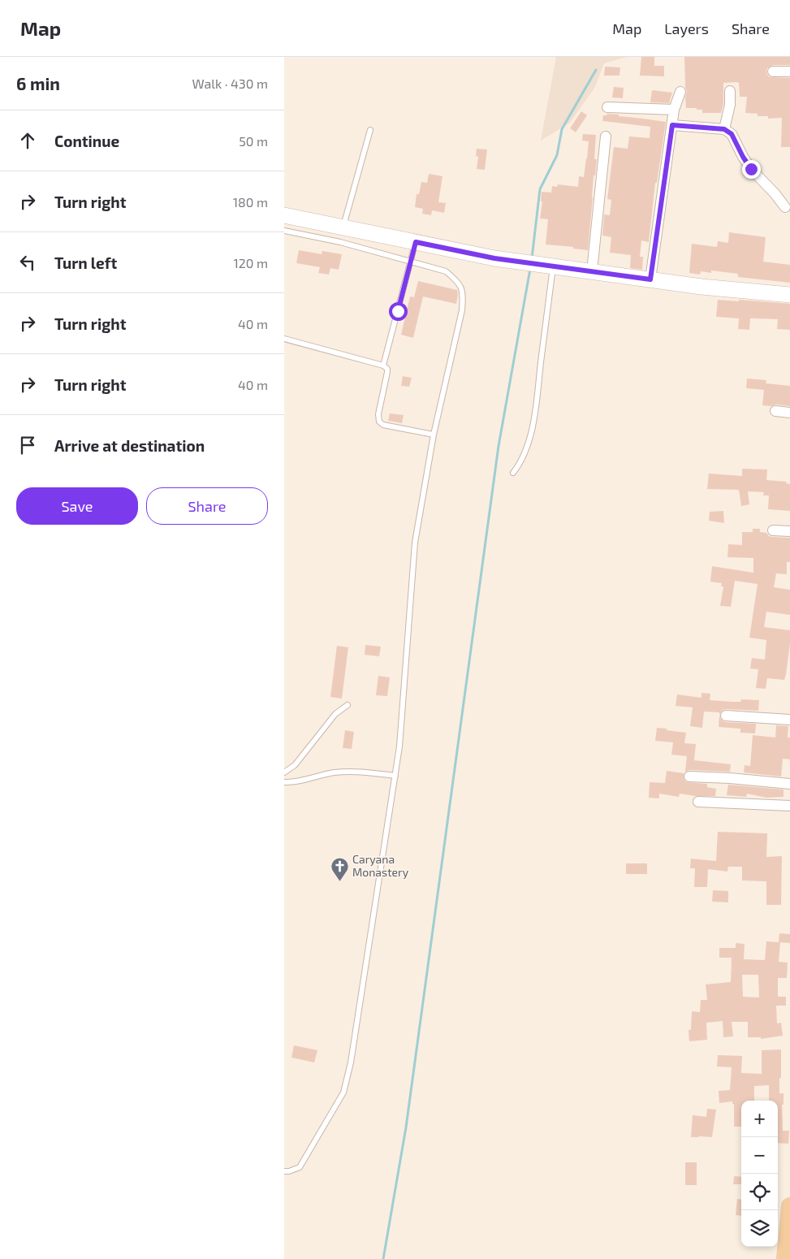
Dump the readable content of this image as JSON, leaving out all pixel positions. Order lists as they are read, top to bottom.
{
  "places": {
    "church": ["Caryana Monastery"]
  },
  "page": {
    "header": "Map",
    "nav": ["Map", "Layers", "Share"],
    "heading": ["6 min", "Walk · 430 m"],
    "list": [
      ["Continue", "50 m"],
      ["Turn right", "180 m"],
      ["Turn left", "120 m"],
      ["Turn right", "40 m"],
      ["Turn right", "40 m"],
      "Arrive at destination"
    ],
    "buttons": ["Save", "Share"],
    "map_buttons": ["+", "−"]
  }
}
